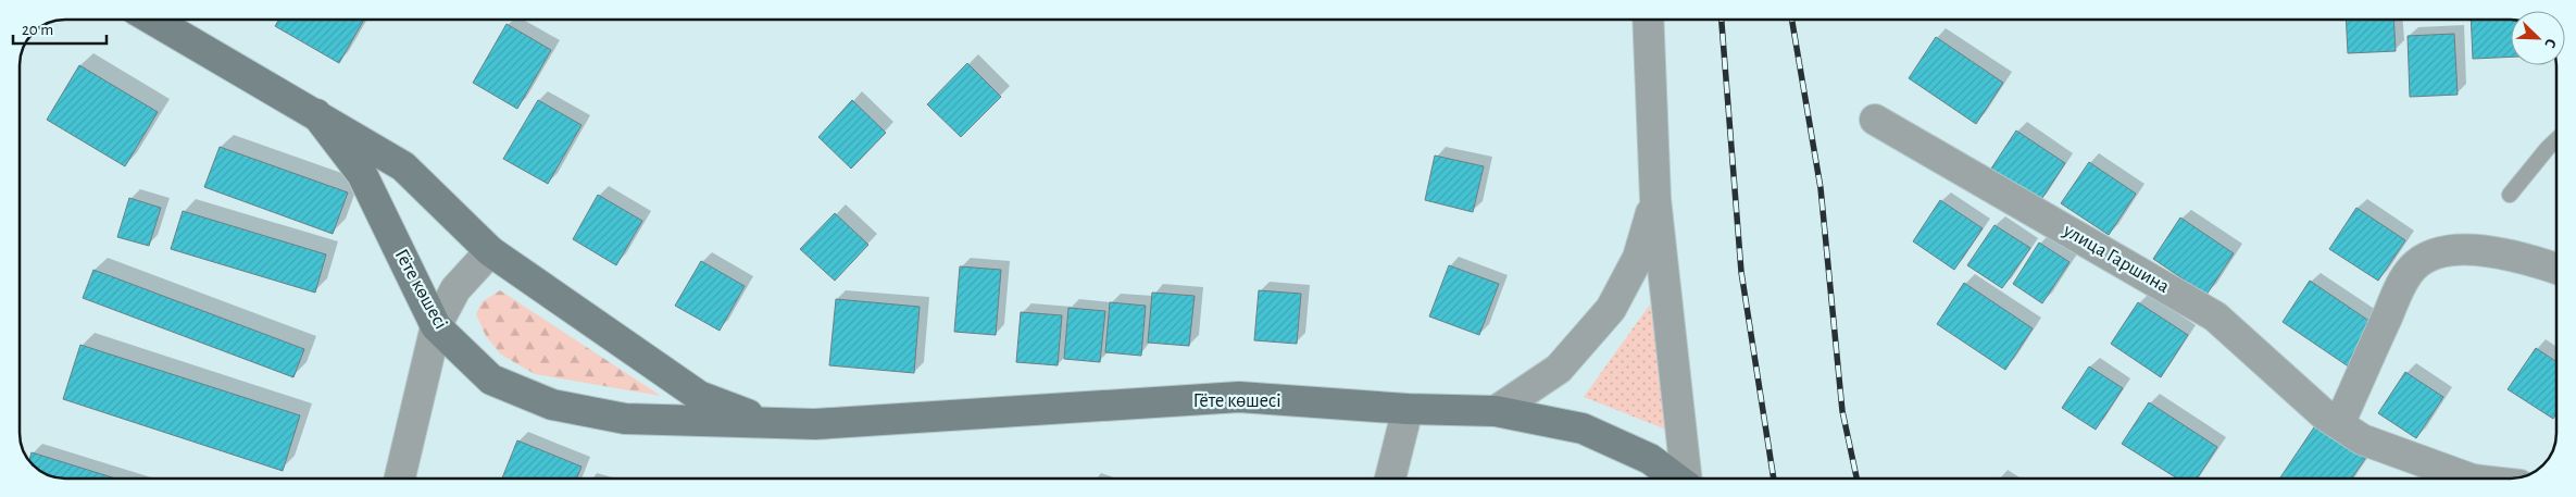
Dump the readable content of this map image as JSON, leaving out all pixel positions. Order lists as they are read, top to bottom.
{
  "streets": {
    "main road": ["Гёте көшесі"],
    "street": ["улица Гаршина"]
  },
  "scale_bar": "20 m",
  "north": "bottom right"
}
